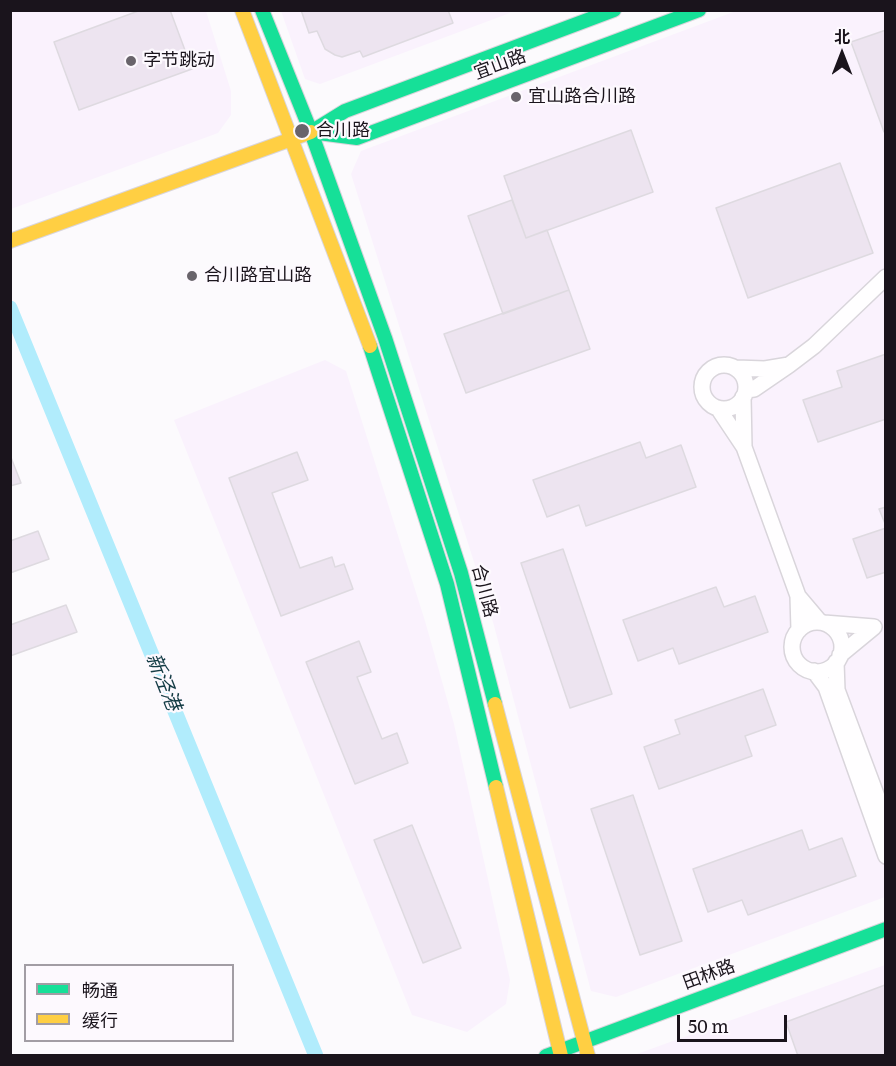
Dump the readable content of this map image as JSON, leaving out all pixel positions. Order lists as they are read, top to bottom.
{
  "streets": {
    "main road": ["宜山路", "合川路", "田林路"]
  },
  "crossings": [
    ["宜山路", "合川路"],
    ["合川路", "田林路"]
  ],
  "water": ["新泾港"],
  "places": [
    "字节跳动",
    "宜山路合川路",
    "合川路",
    "合川路宜山路"
  ],
  "legend": ["畅通", "缓行"],
  "scale_bar": "50 m",
  "north": "top"
}
